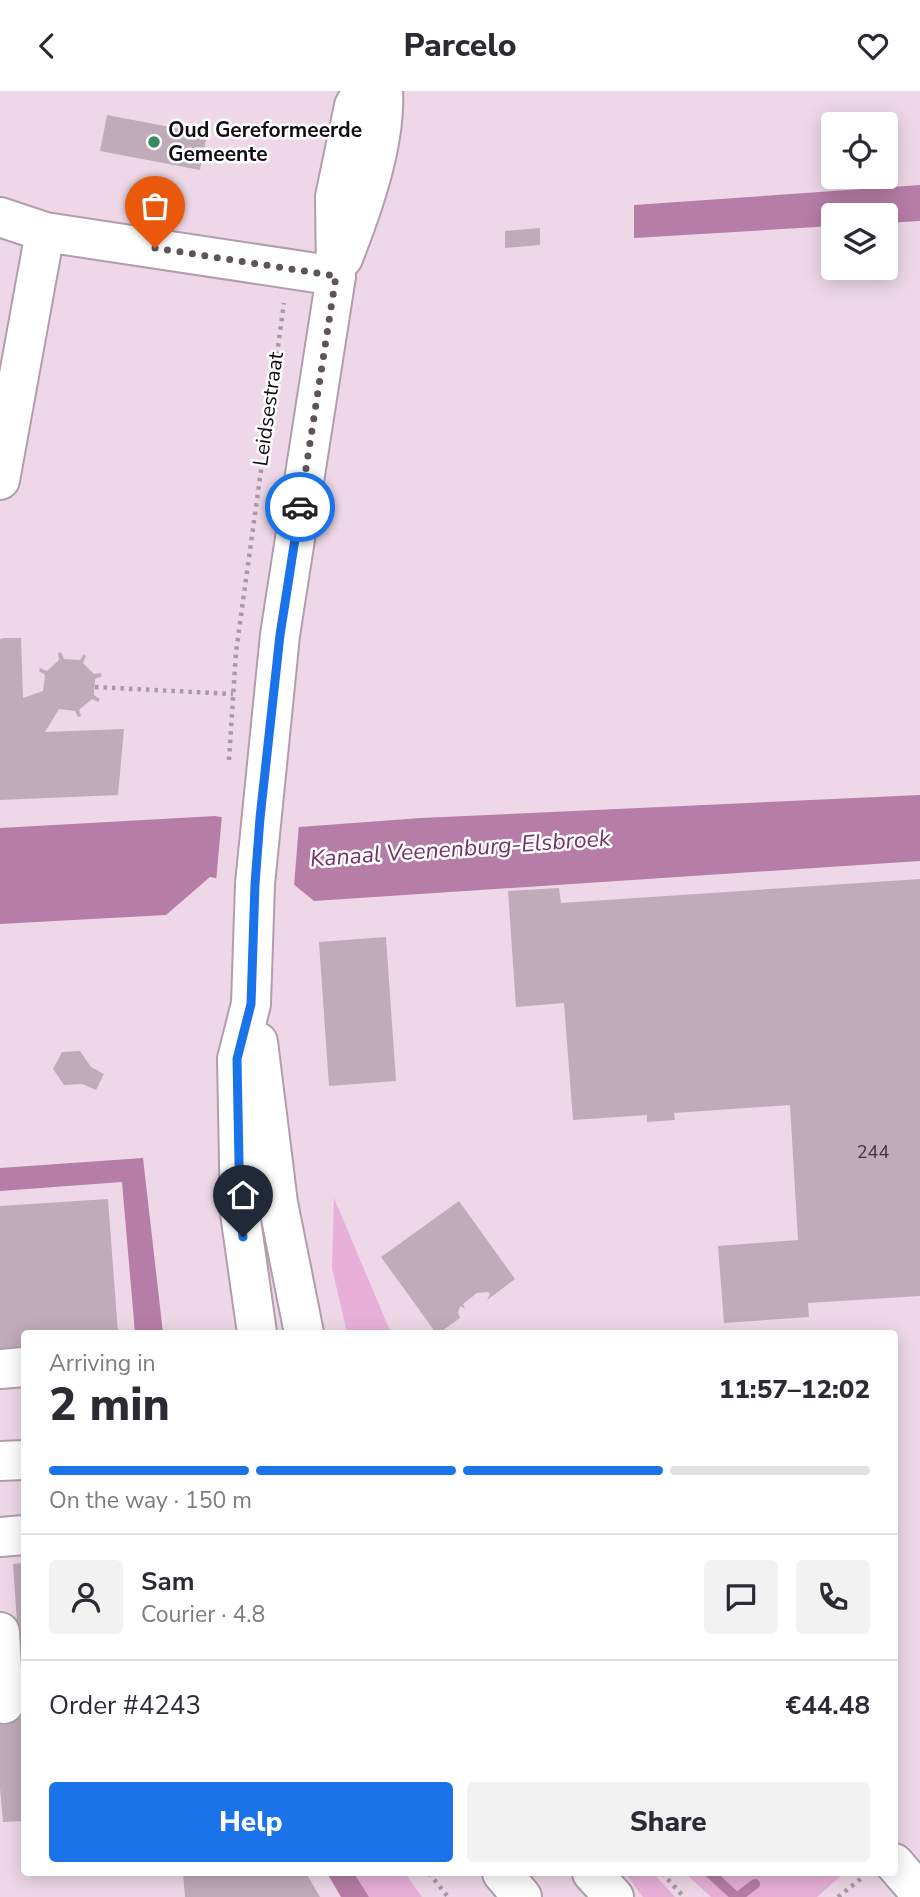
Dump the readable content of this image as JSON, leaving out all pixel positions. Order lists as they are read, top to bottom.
{
  "streets": {
    "path": ["Leidsestraat"]
  },
  "water": ["Kanaal Veenenburg-Elsbroek"],
  "places": ["Oud Gereformeerde Gemeente"],
  "house_numbers": ["244"],
  "page": {
    "header": "Parcelo",
    "heading": ["2 min", "Arriving in", "11:57–12:02"],
    "panel": [
      "Sam",
      "Courier · 4.8",
      "Order #4243",
      "€44.48"
    ],
    "bar": "On the way · 150 m",
    "buttons": ["Help", "Share"]
  }
}
